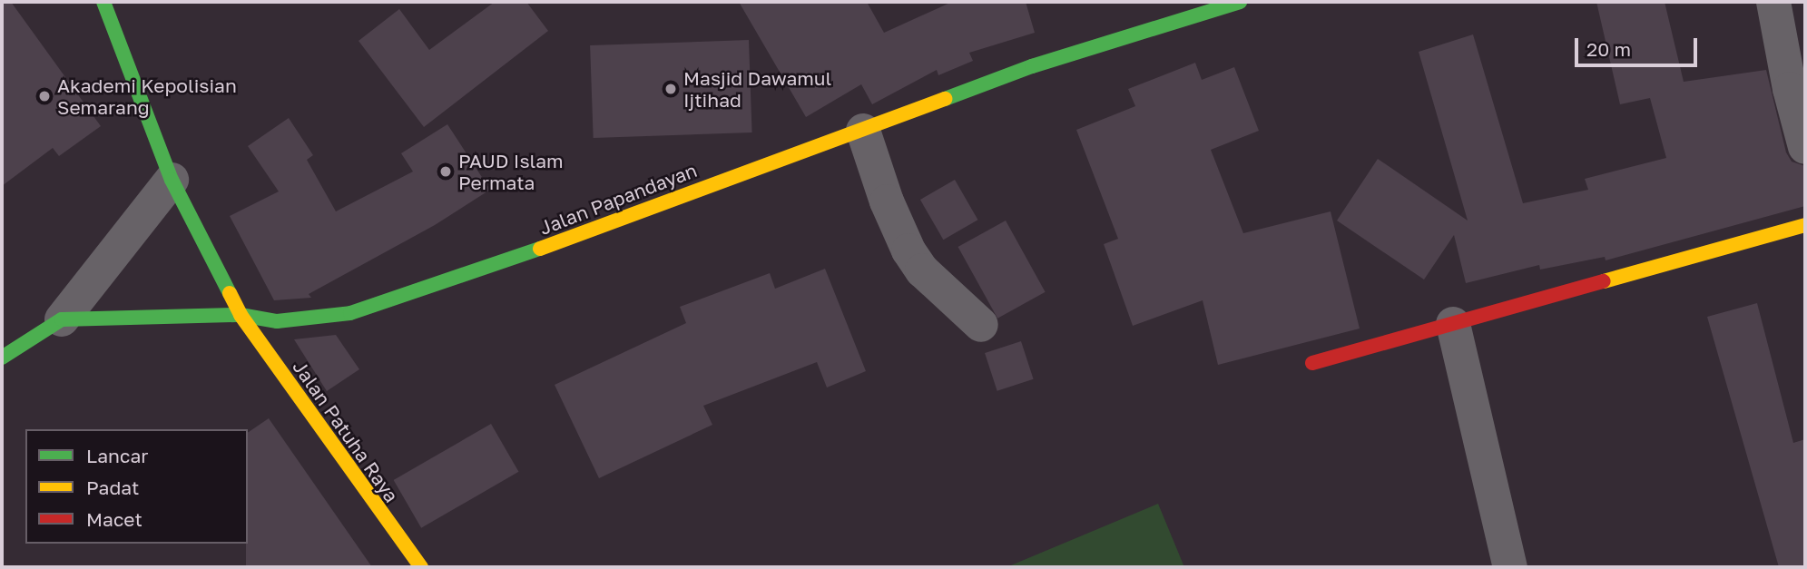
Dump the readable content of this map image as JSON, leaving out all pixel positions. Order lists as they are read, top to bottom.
{
  "streets": {
    "main road": ["Jalan Papandayan", "Jalan Patuha Raya"]
  },
  "crossings": [
    ["Jalan Papandayan", "Jalan Patuha Raya"]
  ],
  "places": ["Masjid Dawamul Ijtihad", "Akademi Kepolisian Semarang", "PAUD Islam Permata"],
  "legend": ["Lancar", "Padat", "Macet"],
  "scale_bar": "20 m"
}
